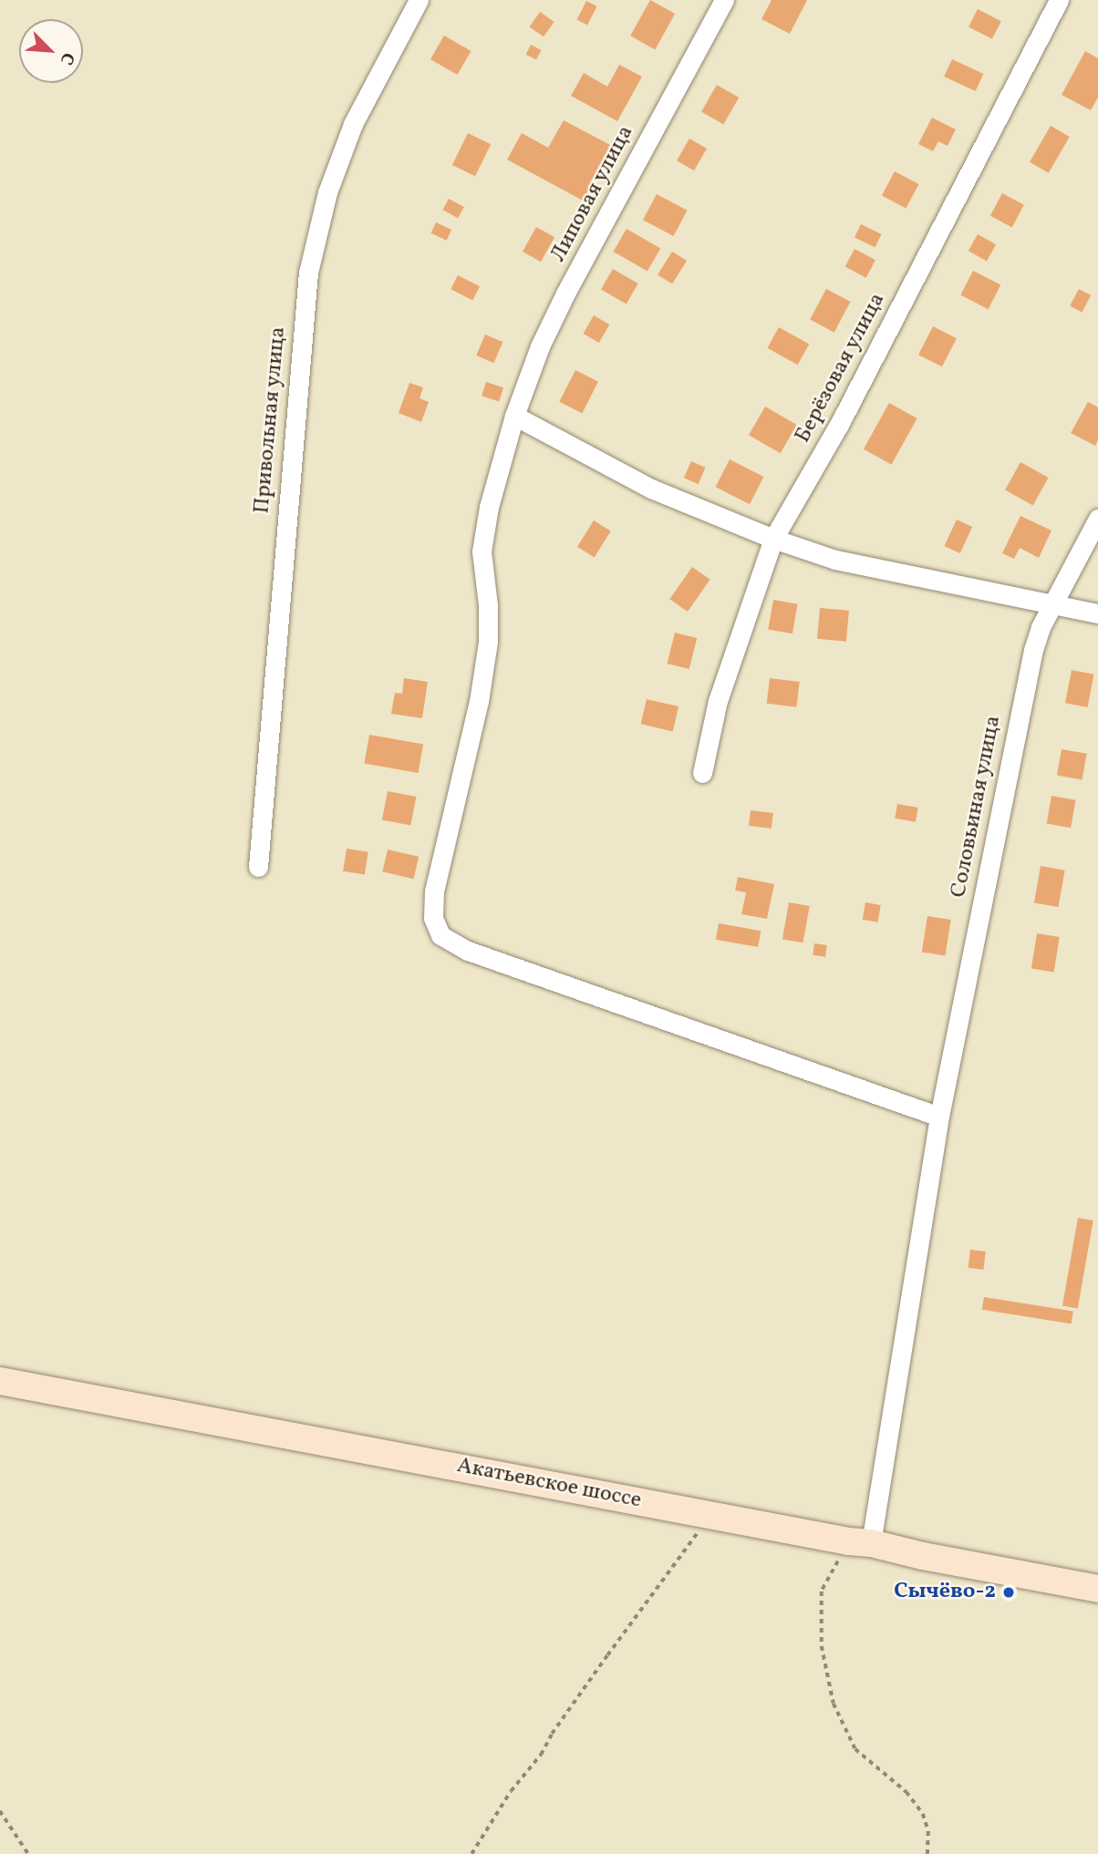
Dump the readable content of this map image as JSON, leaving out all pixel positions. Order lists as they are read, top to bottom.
{
  "streets": {
    "street": [
      "Липовая улица",
      "Берёзовая улица",
      "Привольная улица",
      "Соловьиная улица",
      "Акатьевское шоссе"
    ]
  },
  "crossings": [
    ["Липовая улица", "Соловьиная улица"],
    ["Соловьиная улица", "Акатьевское шоссе"]
  ],
  "places": ["Сычёво-2"],
  "north": "bottom right"
}
